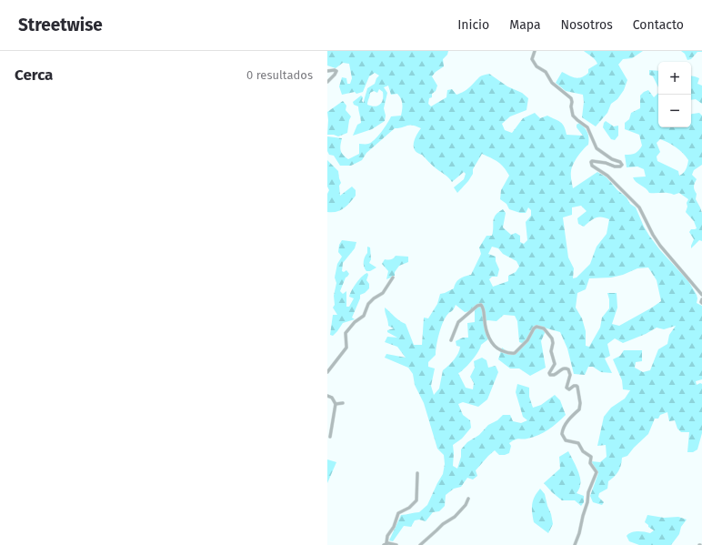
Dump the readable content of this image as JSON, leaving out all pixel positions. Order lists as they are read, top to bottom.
{
  "page": {
    "header": "Streetwise",
    "nav": [
      "Inicio",
      "Mapa",
      "Nosotros",
      "Contacto"
    ],
    "heading": ["Cerca", "0 resultados"],
    "map_buttons": ["+", "−"]
  }
}
